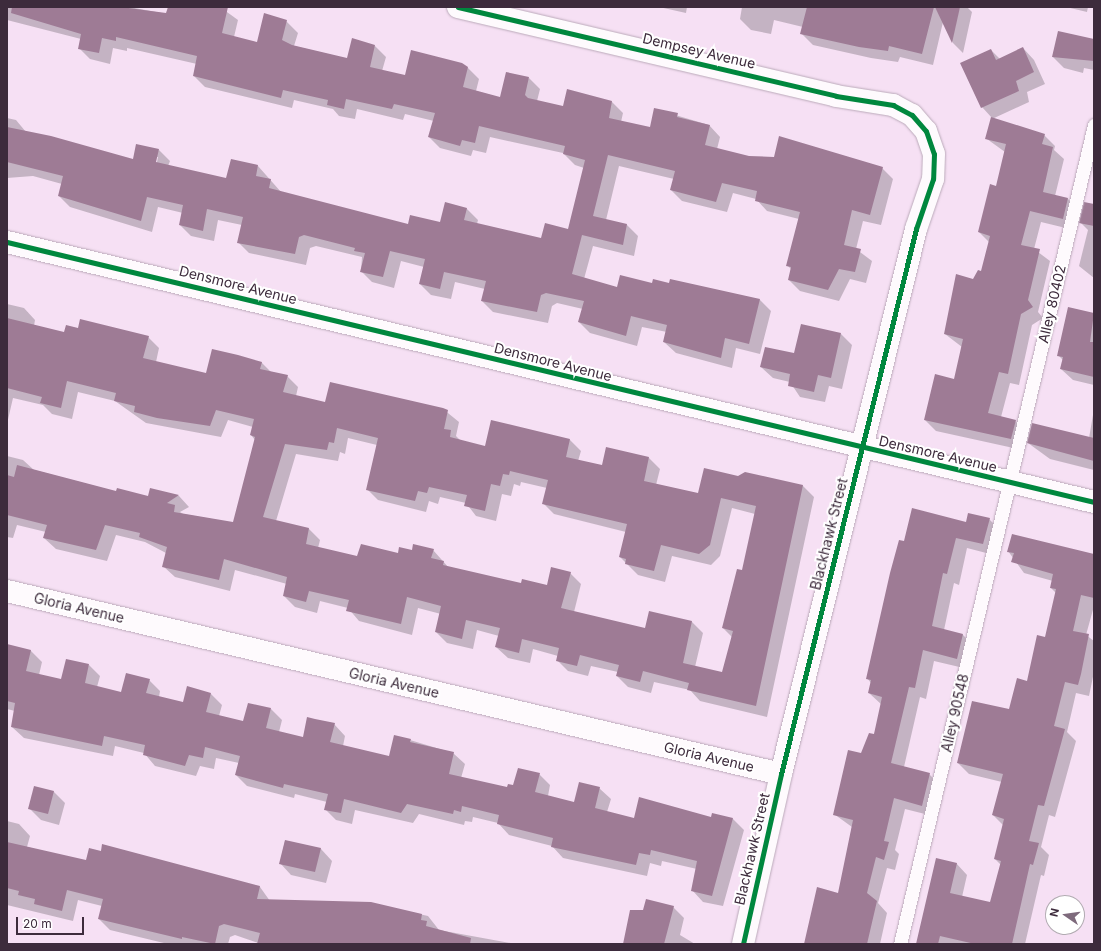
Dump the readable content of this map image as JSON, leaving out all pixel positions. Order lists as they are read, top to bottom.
{
  "streets": {
    "street": [
      "Dempsey Avenue",
      "Densmore Avenue",
      "Blackhawk Street",
      "Gloria Avenue"
    ],
    "lane": ["Alley 80402", "Alley 90548"]
  },
  "crossings": [
    ["Dempsey Avenue", "Blackhawk Street"],
    ["Densmore Avenue", "Alley 80402"],
    ["Densmore Avenue", "Blackhawk Street"],
    ["Densmore Avenue", "Alley 90548"],
    ["Alley 80402", "Alley 90548"],
    ["Blackhawk Street", "Gloria Avenue"]
  ],
  "scale_bar": "20 m",
  "north": "left"
}
